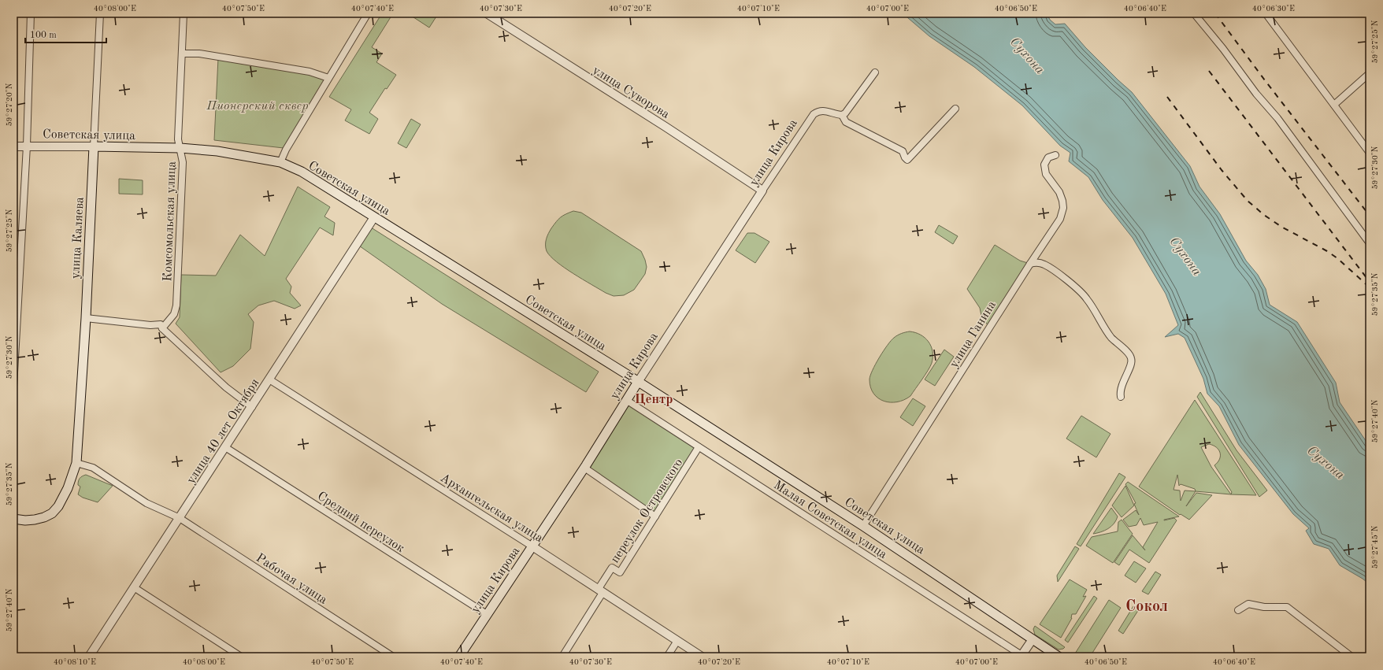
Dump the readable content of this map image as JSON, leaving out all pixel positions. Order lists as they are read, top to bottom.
{
  "streets": {
    "main road": ["Советская улица", "улица Кирова", "улица Каляева"],
    "street": [
      "улица Суворова",
      "Комсомольская улица",
      "улица Ганина",
      "улица 40 лет Октября",
      "Архангельская улица",
      "переулок Островского",
      "Малая Советская улица",
      "Средний переулок",
      "Рабочая улица"
    ]
  },
  "crossings": [
    ["улица Суворова", "улица Кирова"],
    ["Советская улица", "улица Кирова"],
    ["Советская улица", "Комсомольская улица"],
    ["Советская улица", "улица Каляева"],
    ["Советская улица", "улица Ганина"],
    ["Советская улица", "улица 40 лет Октября"],
    ["улица Кирова", "Архангельская улица"],
    ["улица Кирова", "Малая Советская улица"],
    ["улица Кирова", "Средний переулок"],
    ["улица Каляева", "Рабочая улица"],
    ["улица 40 лет Октября", "Архангельская улица"],
    ["улица 40 лет Октября", "Средний переулок"],
    ["улица 40 лет Октября", "Рабочая улица"],
    ["Архангельская улица", "переулок Островского"],
    ["переулок Островского", "Малая Советская улица"]
  ],
  "districts": ["Центр", "Сокол"],
  "water": ["Сухона"],
  "parks": ["Пионерский сквер"],
  "scale_bar": "100 m",
  "coordinates": [
    "40°08'00\"E",
    "40°07'50\"E",
    "40°07'40\"E",
    "40°07'30\"E",
    "40°07'20\"E",
    "40°07'10\"E",
    "40°07'00\"E",
    "40°06'50\"E",
    "40°06'40\"E",
    "40°06'30\"E",
    "59°27'25\"N",
    "59°27'20\"N",
    "59°27'30\"N",
    "59°27'35\"N",
    "59°27'40\"N",
    "59°27'45\"N",
    "40°08'10\"E"
  ]
}
